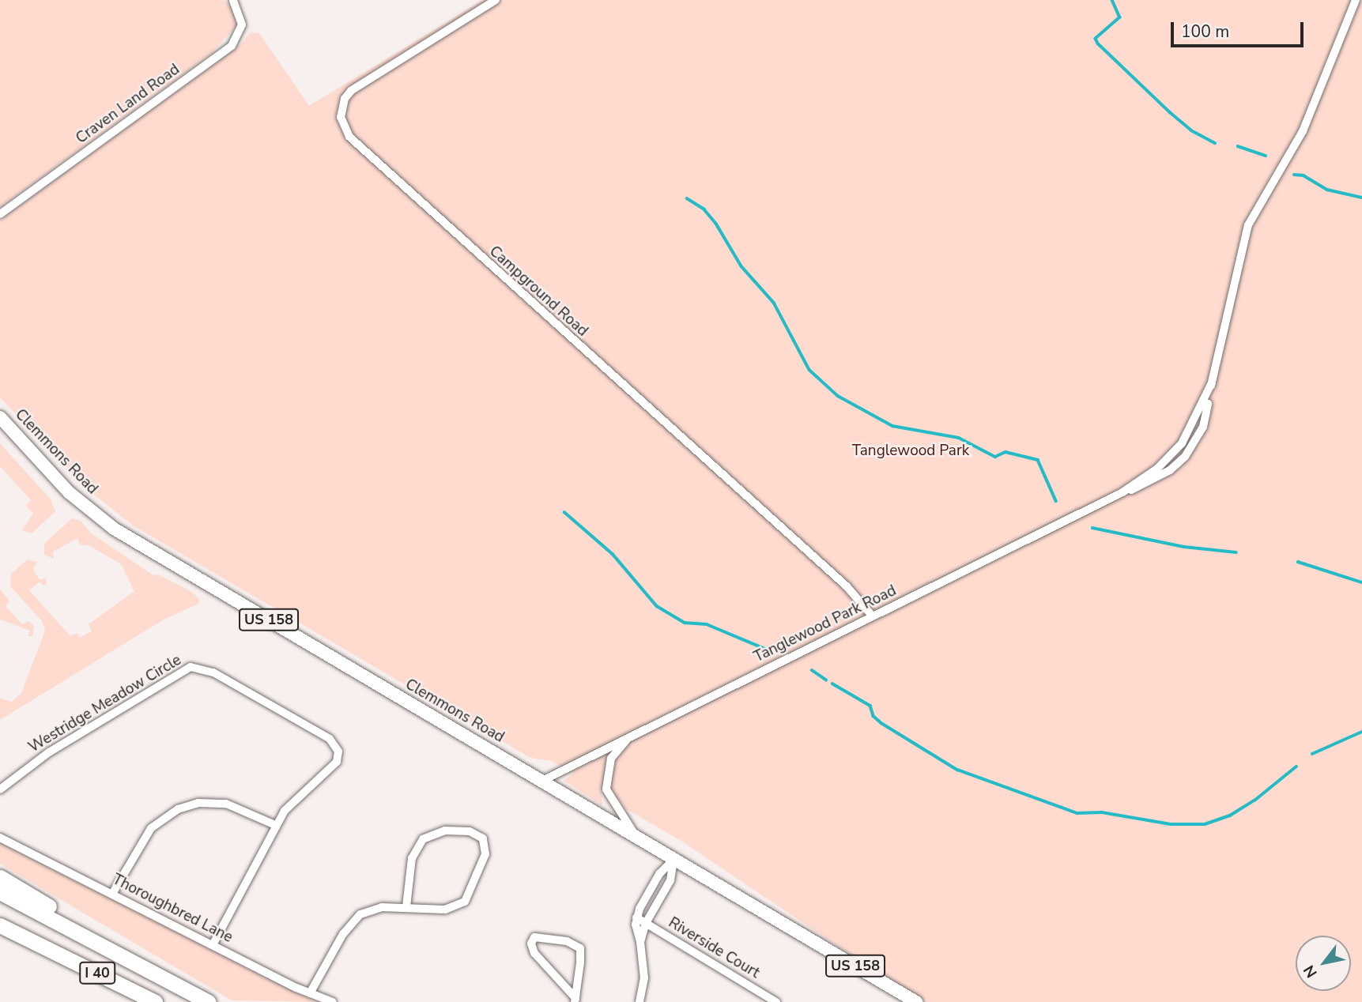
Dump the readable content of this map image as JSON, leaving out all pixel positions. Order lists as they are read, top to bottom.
{
  "streets": {
    "highway": ["I 40"],
    "main road": ["Clemmons Road", "US 158"],
    "street": [
      "Craven Land Road",
      "Campground Road",
      "Tanglewood Park Road",
      "Westridge Meadow Circle",
      "Thoroughbred Lane",
      "Riverside Court"
    ]
  },
  "crossings": [
    ["Campground Road", "Tanglewood Park Road"],
    ["Clemmons Road", "Tanglewood Park Road"],
    ["Westridge Meadow Circle", "Thoroughbred Lane"]
  ],
  "parks": ["Tanglewood Park"],
  "scale_bar": "100 m",
  "north": "bottom left"
}
